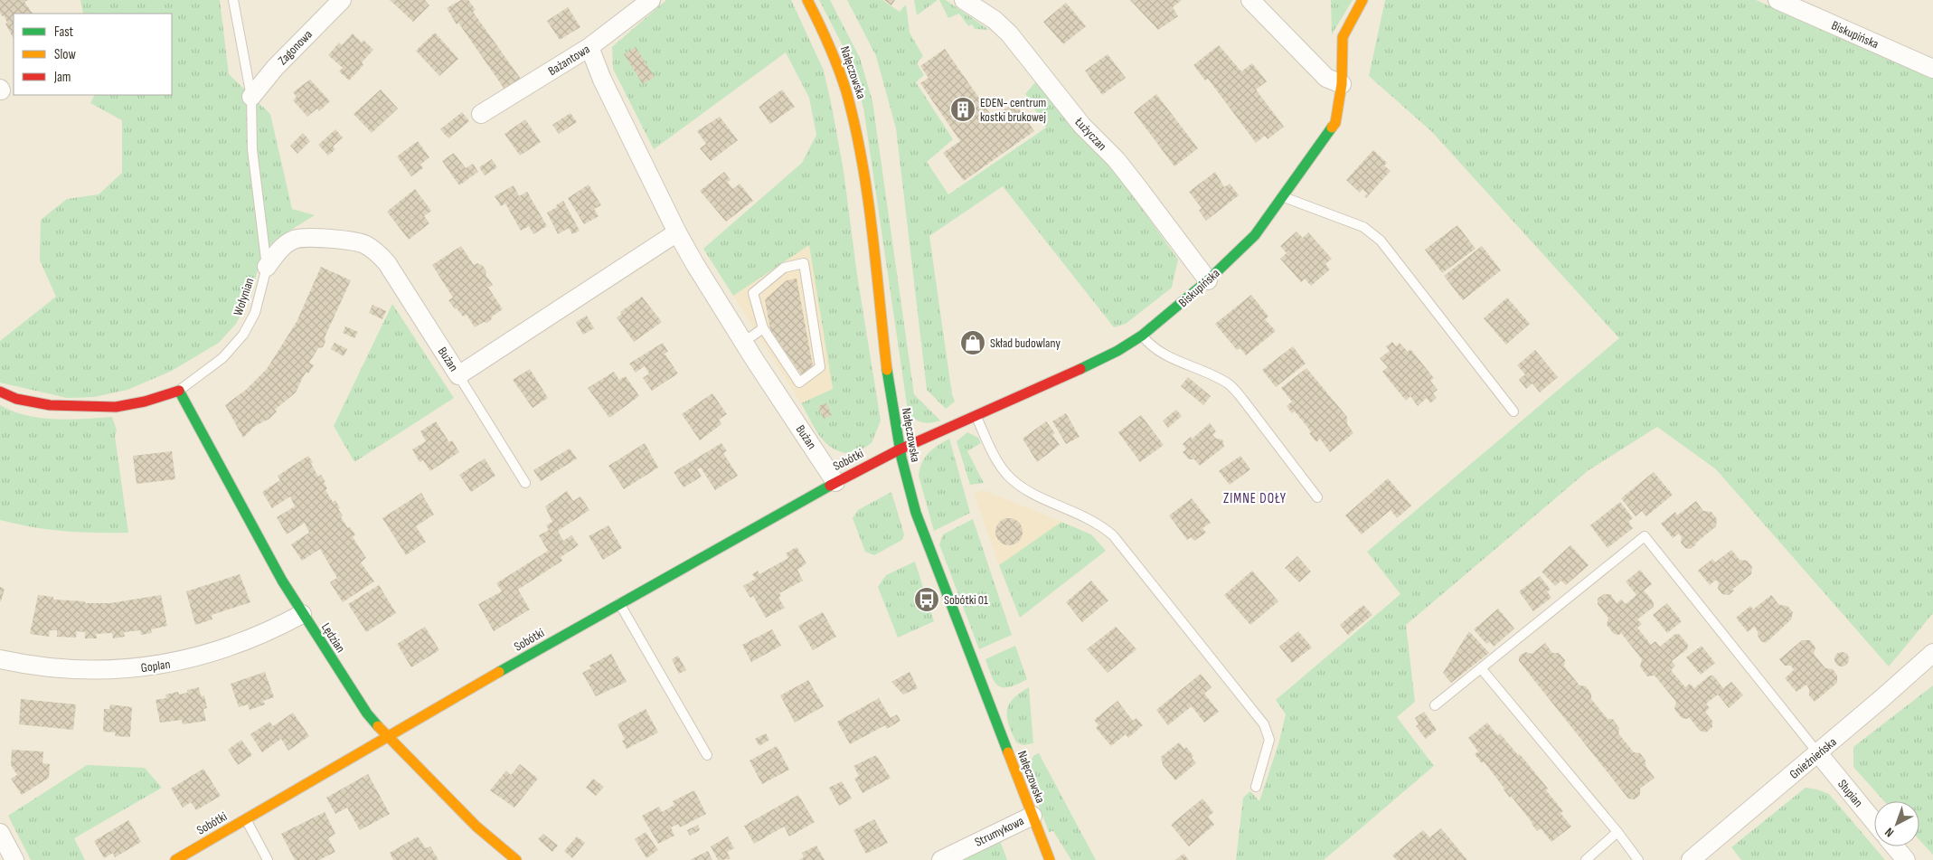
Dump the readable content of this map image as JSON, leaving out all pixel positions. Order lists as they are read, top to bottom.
{
  "streets": {
    "street": [
      "Biskupińska",
      "Zagonowa",
      "Bażantowa",
      "Nałęczowska",
      "Łużyczan",
      "Wołynian",
      "Bużan",
      "Sobótki",
      "Lędzian",
      "Goplan",
      "Gnieźnieńska",
      "Słupian",
      "Strumykowa"
    ]
  },
  "crossings": [
    ["Biskupińska", "Nałęczowska"],
    ["Biskupińska", "Łużyczan"],
    ["Biskupińska", "Sobótki"],
    ["Zagonowa", "Wołynian"],
    ["Bażantowa", "Bużan"],
    ["Nałęczowska", "Sobótki"],
    ["Nałęczowska", "Strumykowa"],
    ["Wołynian", "Bużan"],
    ["Wołynian", "Lędzian"],
    ["Bużan", "Sobótki"],
    ["Sobótki", "Lędzian"],
    ["Lędzian", "Goplan"],
    ["Gnieźnieńska", "Słupian"]
  ],
  "districts": ["ZIMNE DOŁY"],
  "places": {
    "building": ["EDEN- centrum kostki brukowej"],
    "shop": ["Skład budowlany"],
    "bus stop": ["Sobótki 01"]
  },
  "legend": ["Fast", "Slow", "Jam"],
  "north": "bottom left"
}
